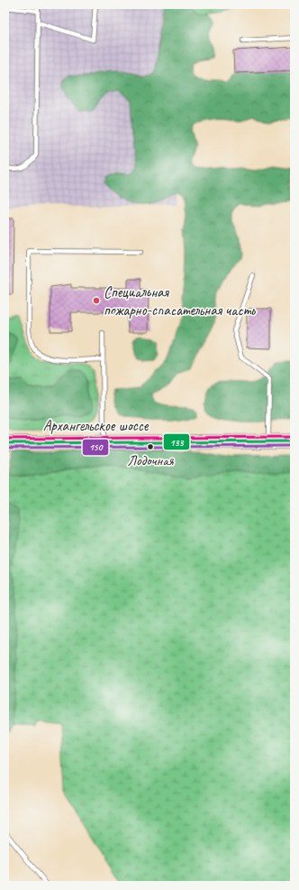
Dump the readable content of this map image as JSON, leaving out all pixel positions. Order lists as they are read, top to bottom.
{
  "streets": {
    "main road": ["Архангельское шоссе"]
  },
  "places": ["Специальная пожарно-спасательная часть", "Лодочная"],
  "lines": ["transit line 133", "transit line 150"]
}
